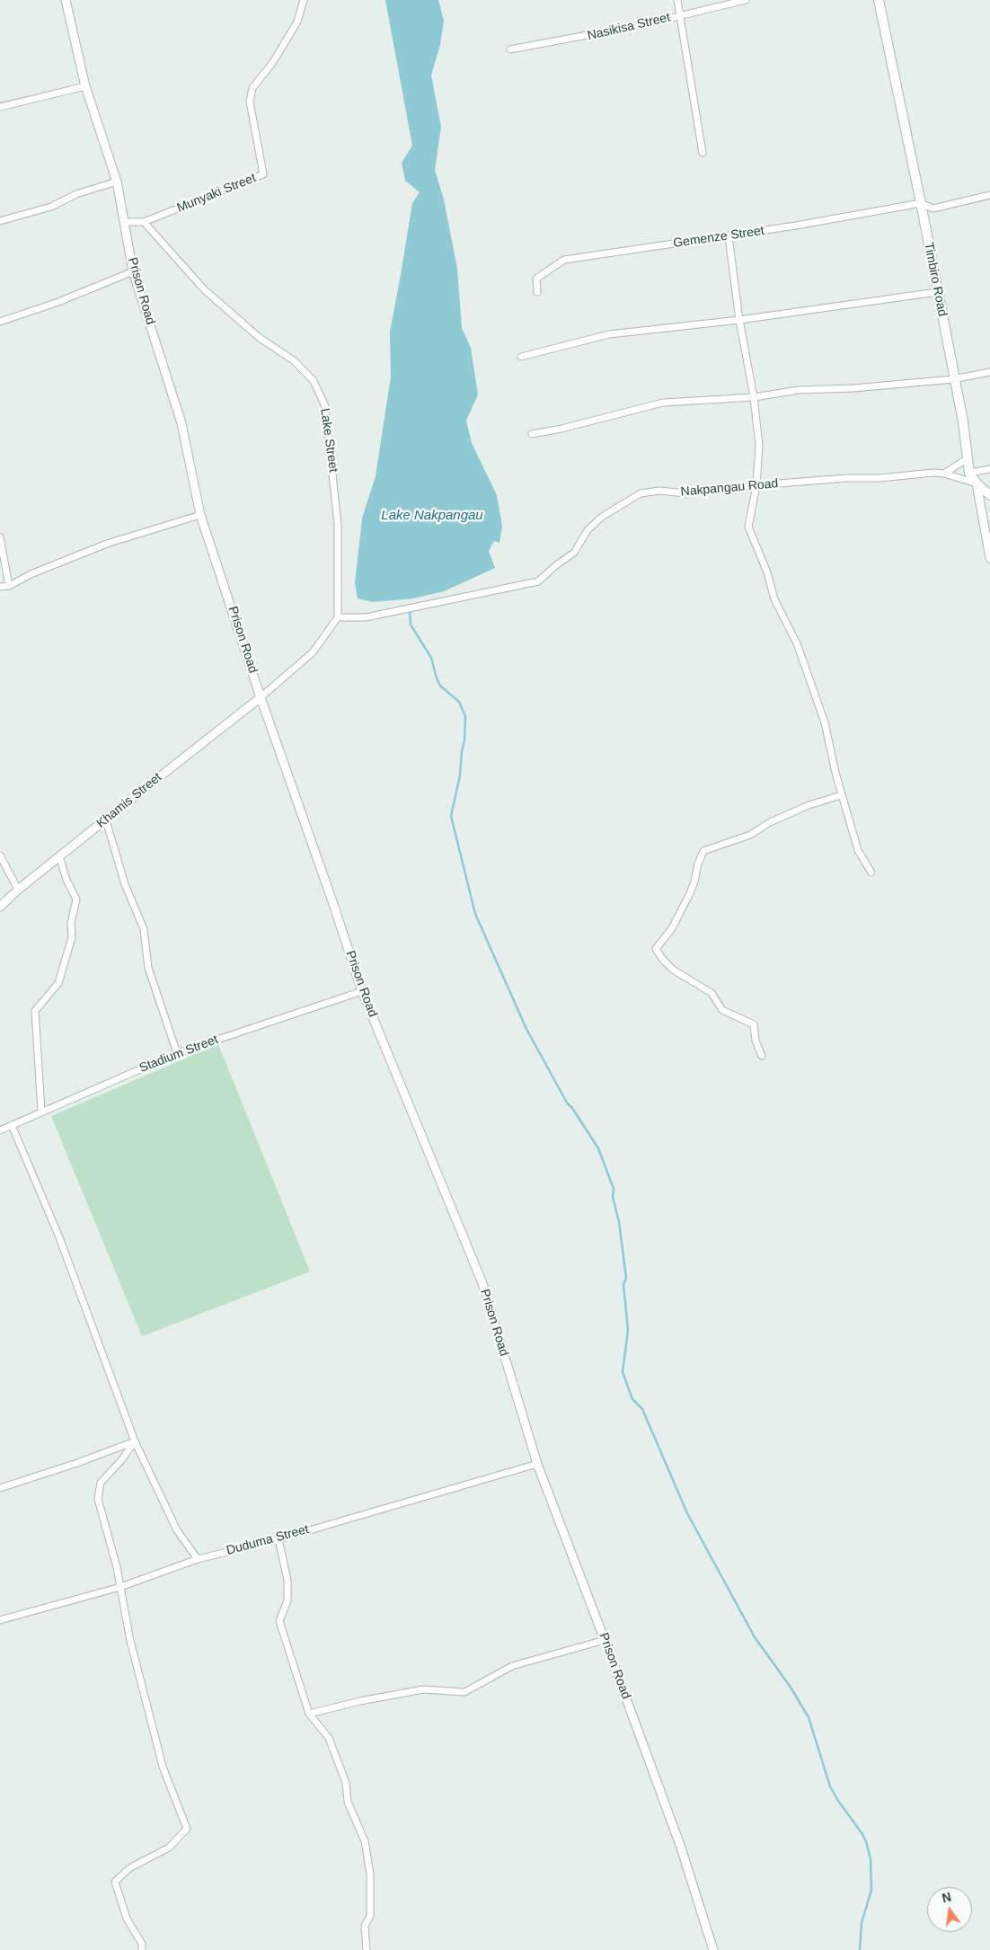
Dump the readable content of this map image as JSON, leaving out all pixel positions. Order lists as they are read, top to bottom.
{
  "streets": {
    "main road": ["Timbiro Road"],
    "street": [
      "Nasikisa Street",
      "Munyaki Street",
      "Gemenze Street",
      "Prison Road",
      "Lake Street",
      "Nakpangau Road",
      "Khamis Street",
      "Stadium Street",
      "Duduma Street"
    ]
  },
  "crossings": [
    ["Munyaki Street", "Lake Street"],
    ["Gemenze Street", "Timbiro Road"],
    ["Timbiro Road", "Nakpangau Road"],
    ["Prison Road", "Khamis Street"],
    ["Prison Road", "Stadium Street"],
    ["Prison Road", "Duduma Street"],
    ["Lake Street", "Nakpangau Road"]
  ],
  "water": ["Lake Nakpangau"],
  "north": "top"
}
